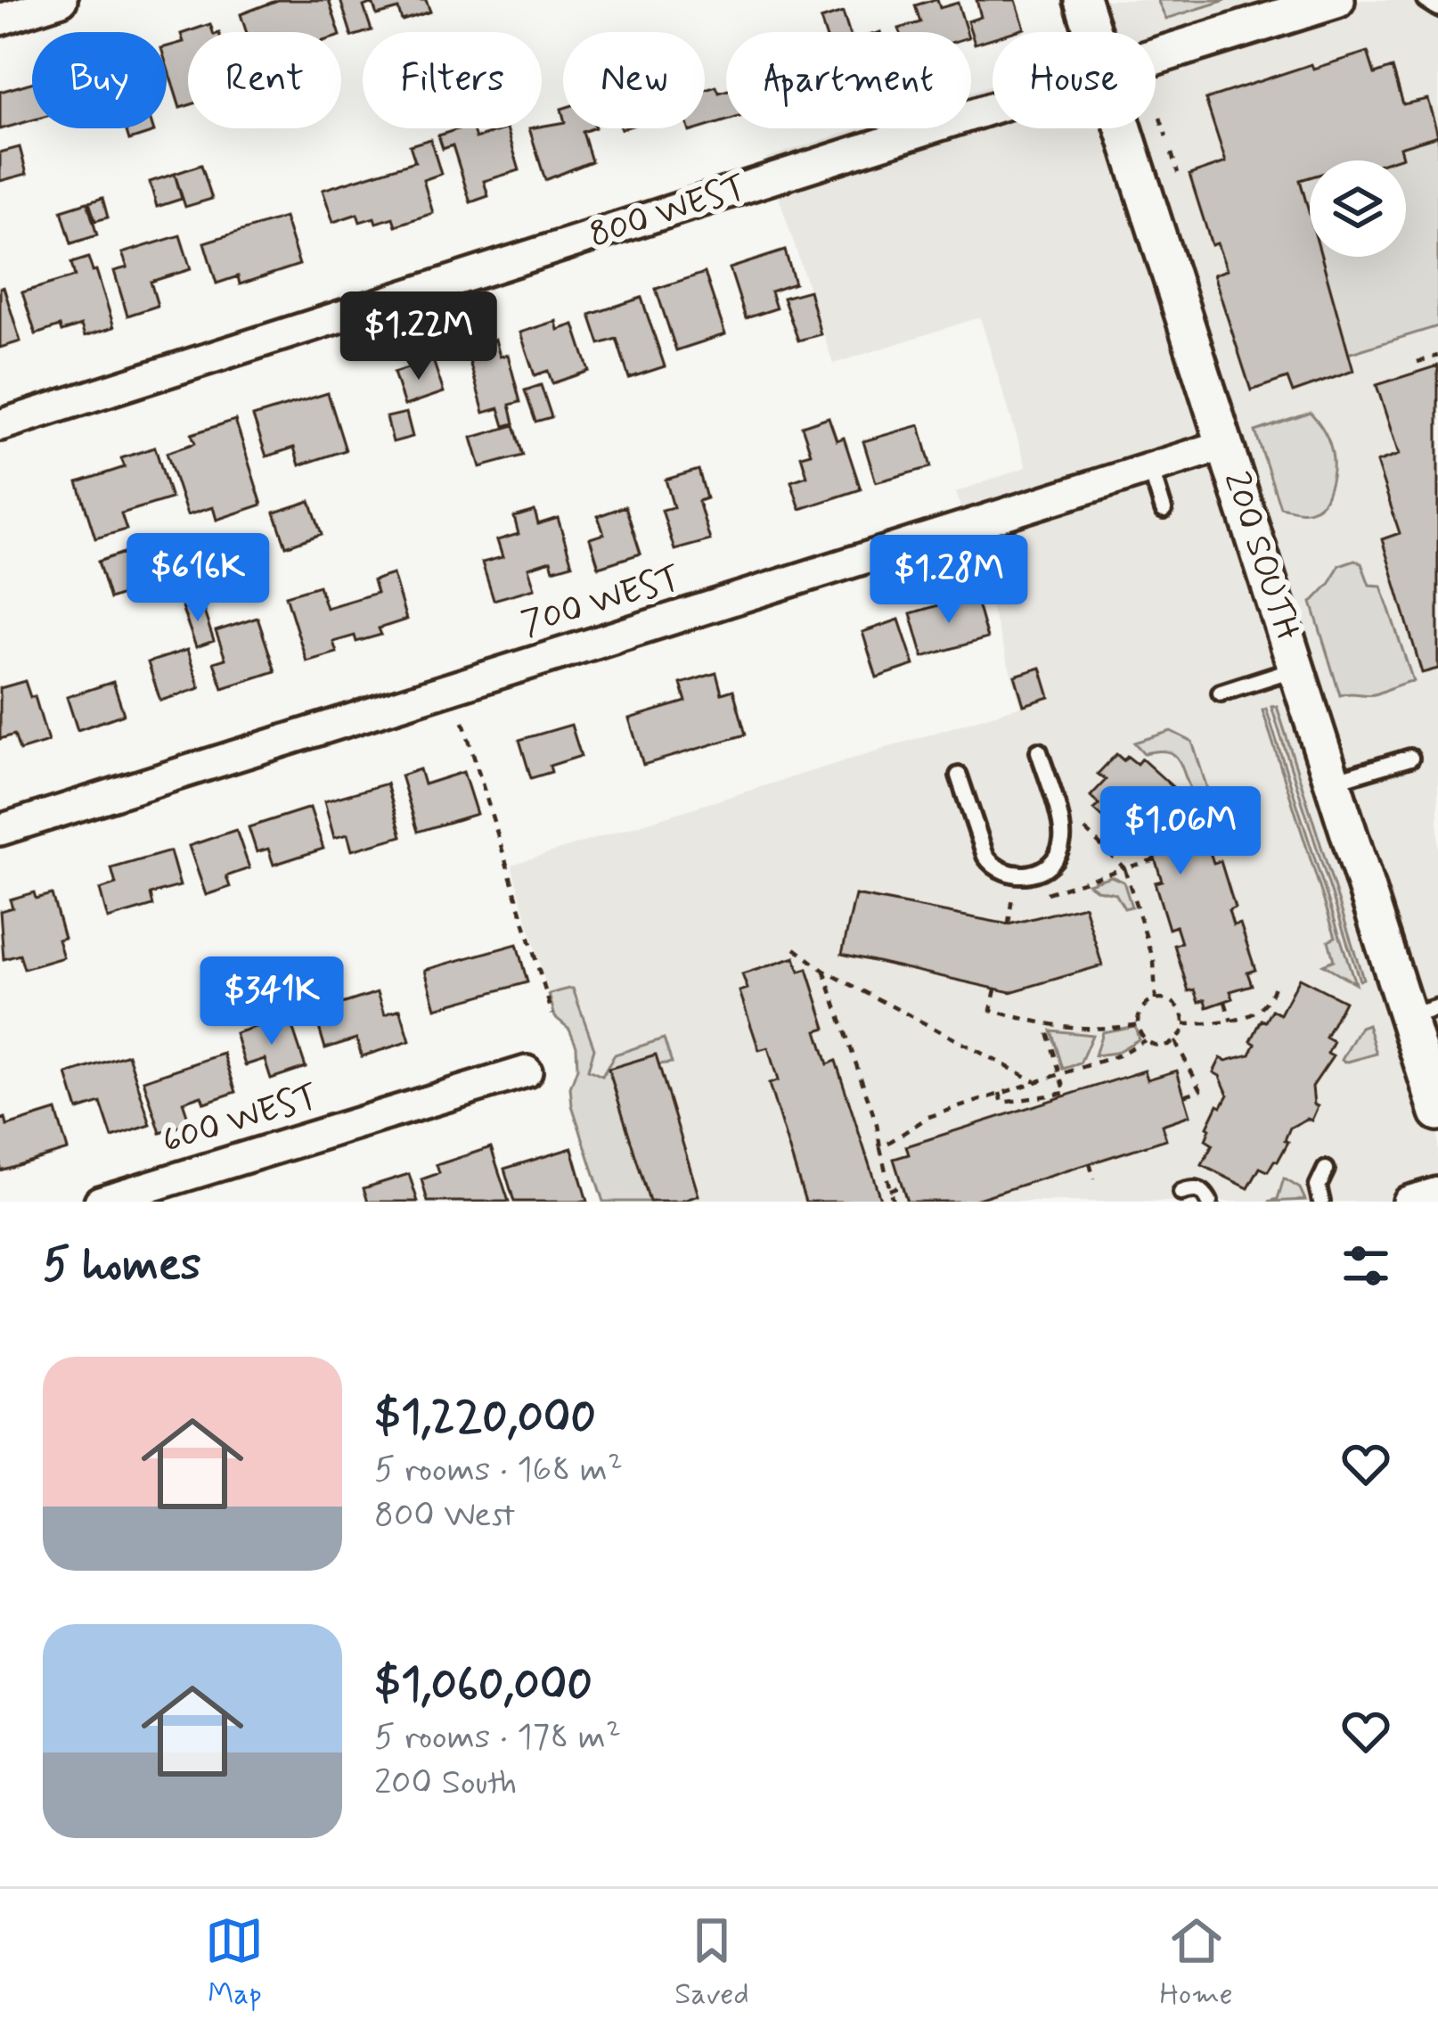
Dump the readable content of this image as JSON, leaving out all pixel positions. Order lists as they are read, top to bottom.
{
  "streets": {
    "street": [
      "800 WEST",
      "200 SOUTH",
      "700 WEST",
      "600 WEST"
    ]
  },
  "crossings": [
    ["200 SOUTH", "700 WEST"]
  ],
  "page": {
    "chip": [
      "Buy",
      "Rent",
      "Filters",
      "New",
      "Apartment",
      "House"
    ],
    "price": [
      "$1.22M",
      "$616K",
      "$1.28M",
      "$1.06M",
      "$341K"
    ],
    "heading": "5 homes",
    "list": [
      {
        "name": "$1,220,000",
        "note": "5 rooms · 168 m² · 800 West"
      },
      {
        "name": "$1,060,000",
        "note": "5 rooms · 178 m² · 200 South"
      }
    ],
    "tabs": ["Map", "Saved", "Home"]
  }
}
